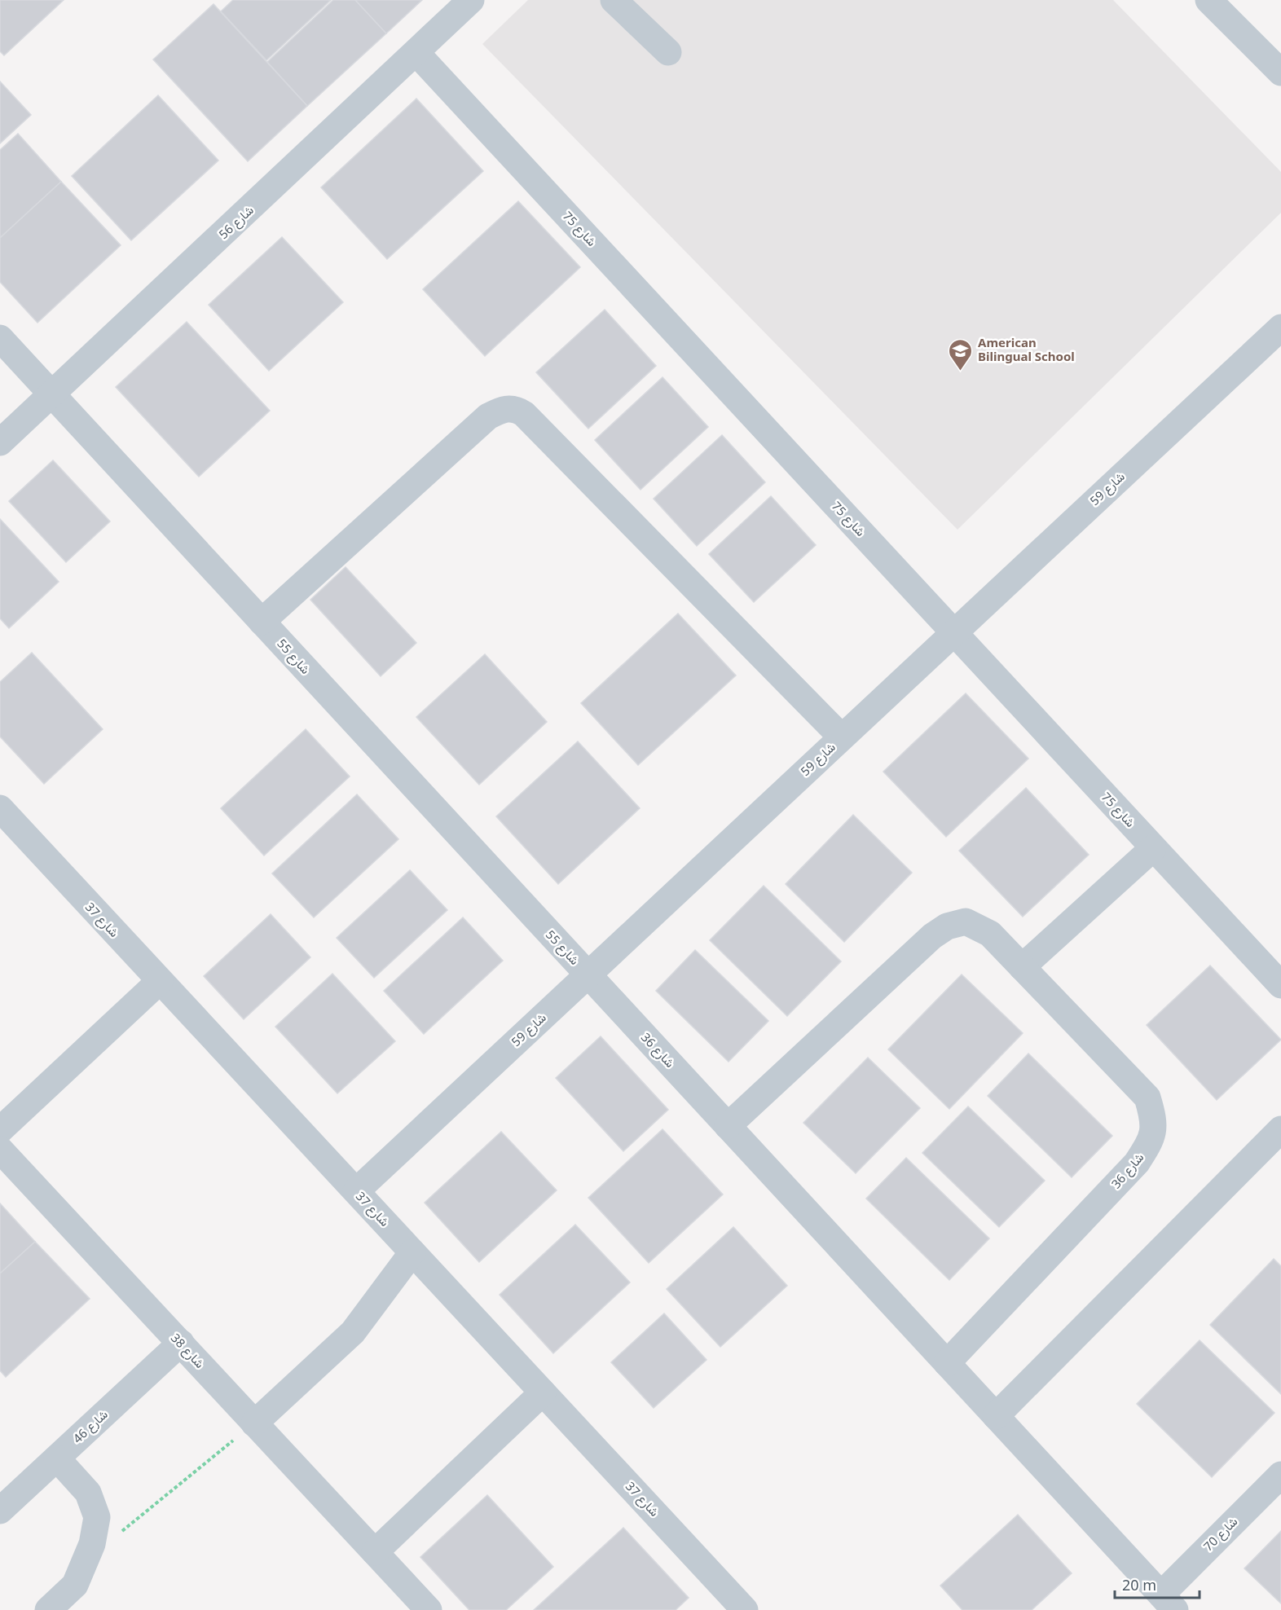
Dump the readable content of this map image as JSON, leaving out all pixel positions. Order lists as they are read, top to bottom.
{
  "streets": {
    "street": [
      "شارع 56",
      "شارع 75",
      "شارع 59",
      "شارع 55",
      "شارع 37",
      "شارع 36",
      "شارع 38",
      "شارع 46",
      "شارع 70"
    ]
  },
  "crossings": [
    ["شارع 56", "شارع 75"],
    ["شارع 56", "شارع 55"],
    ["شارع 75", "شارع 59"],
    ["شارع 59", "شارع 55"],
    ["شارع 59", "شارع 37"],
    ["شارع 59", "شارع 36"],
    ["شارع 55", "شارع 36"],
    ["شارع 36", "شارع 70"],
    ["شارع 38", "شارع 46"]
  ],
  "places": {
    "school or university": ["American Bilingual School"]
  },
  "scale_bar": "20 m"
}
